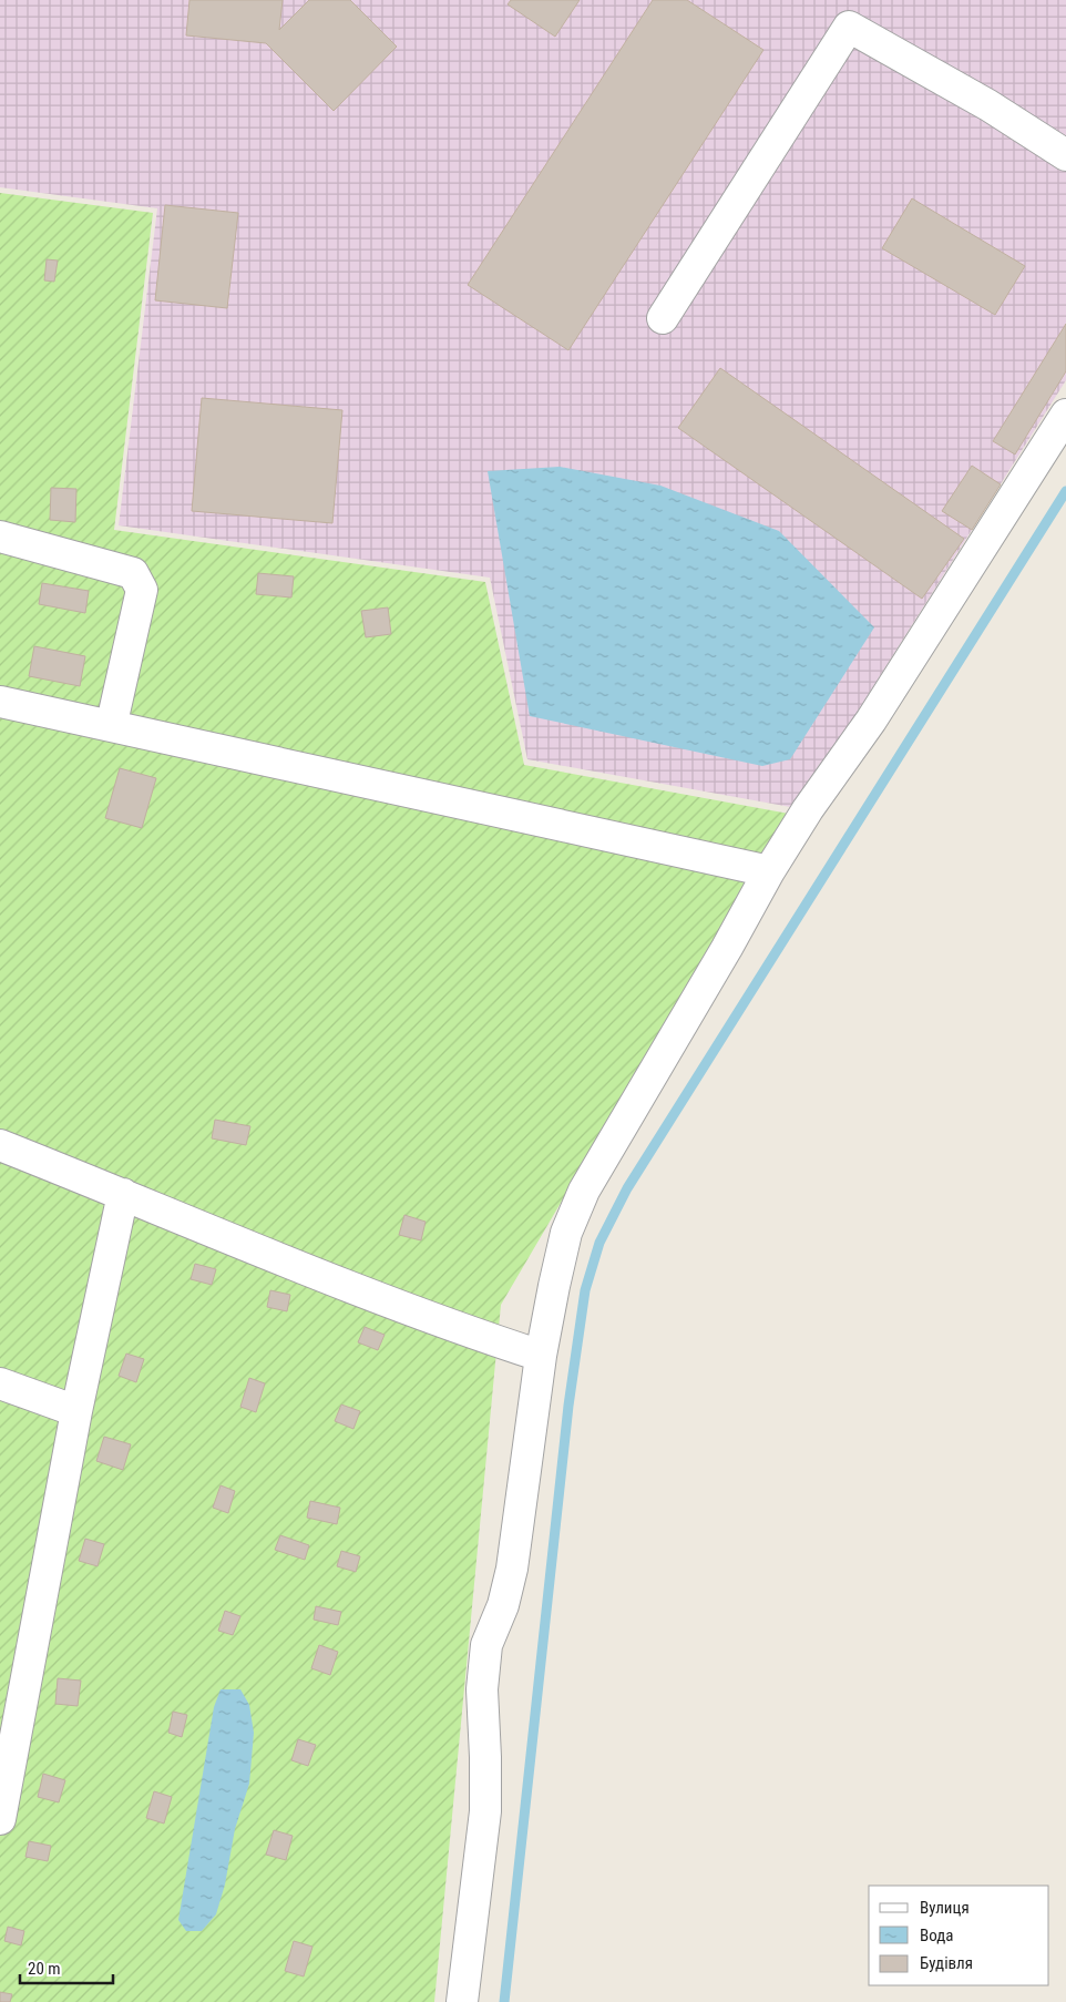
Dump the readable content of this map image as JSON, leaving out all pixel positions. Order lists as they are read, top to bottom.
{
  "legend": ["Вулиця", "Вода", "Будівля"],
  "scale_bar": "20 m"
}
